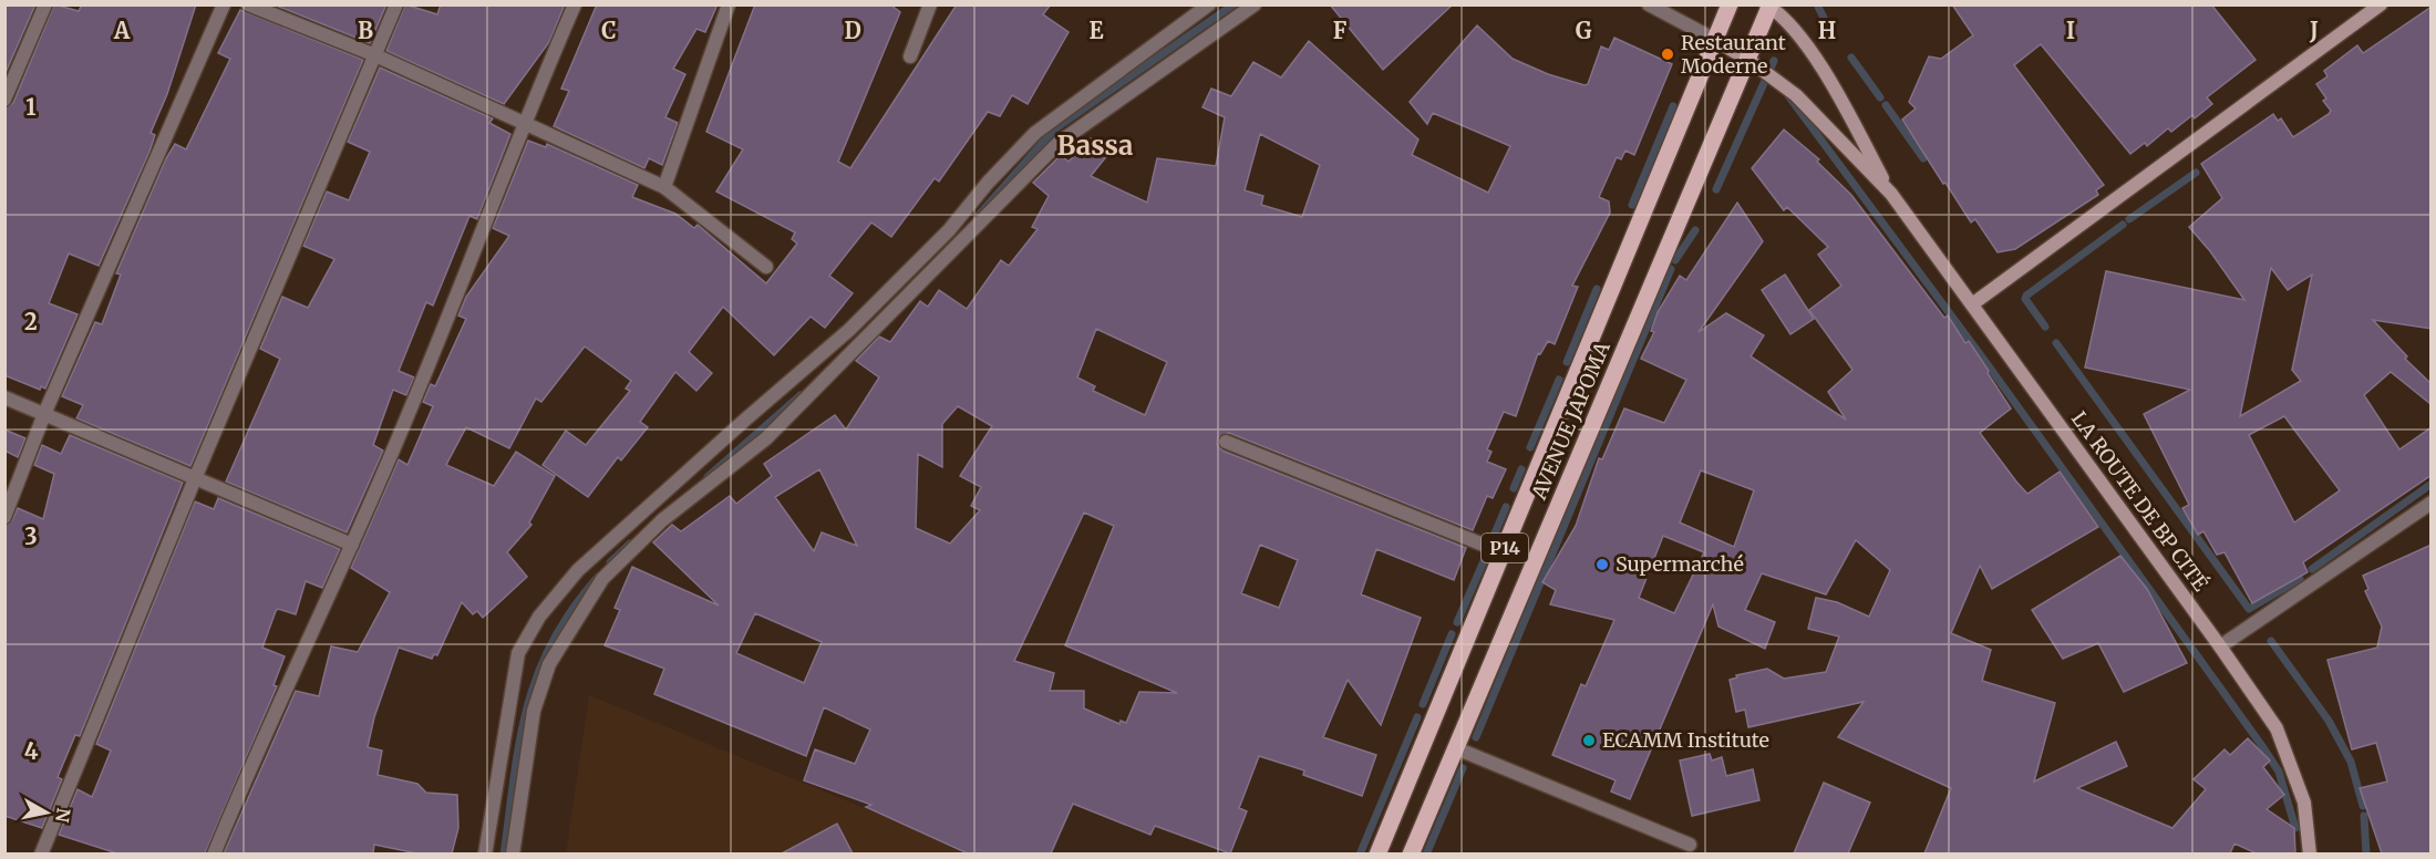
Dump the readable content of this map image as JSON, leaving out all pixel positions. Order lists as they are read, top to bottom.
{
  "streets": {
    "main road": ["AVENUE JAPOMA", "P14"],
    "street": ["LA ROUTE DE BP CITÉ"]
  },
  "crossings": [
    ["AVENUE JAPOMA", "LA ROUTE DE BP CITÉ"]
  ],
  "districts": ["Bassa"],
  "places": ["Restaurant Moderne", "Supermarché", "ECAMM Institute"],
  "north": "right",
  "grid": {
    "columns": [
      "A",
      "B",
      "C",
      "D",
      "E",
      "F",
      "G",
      "H",
      "I",
      "J"
    ],
    "rows": [
      "1",
      "2",
      "3",
      "4"
    ]
  }
}
